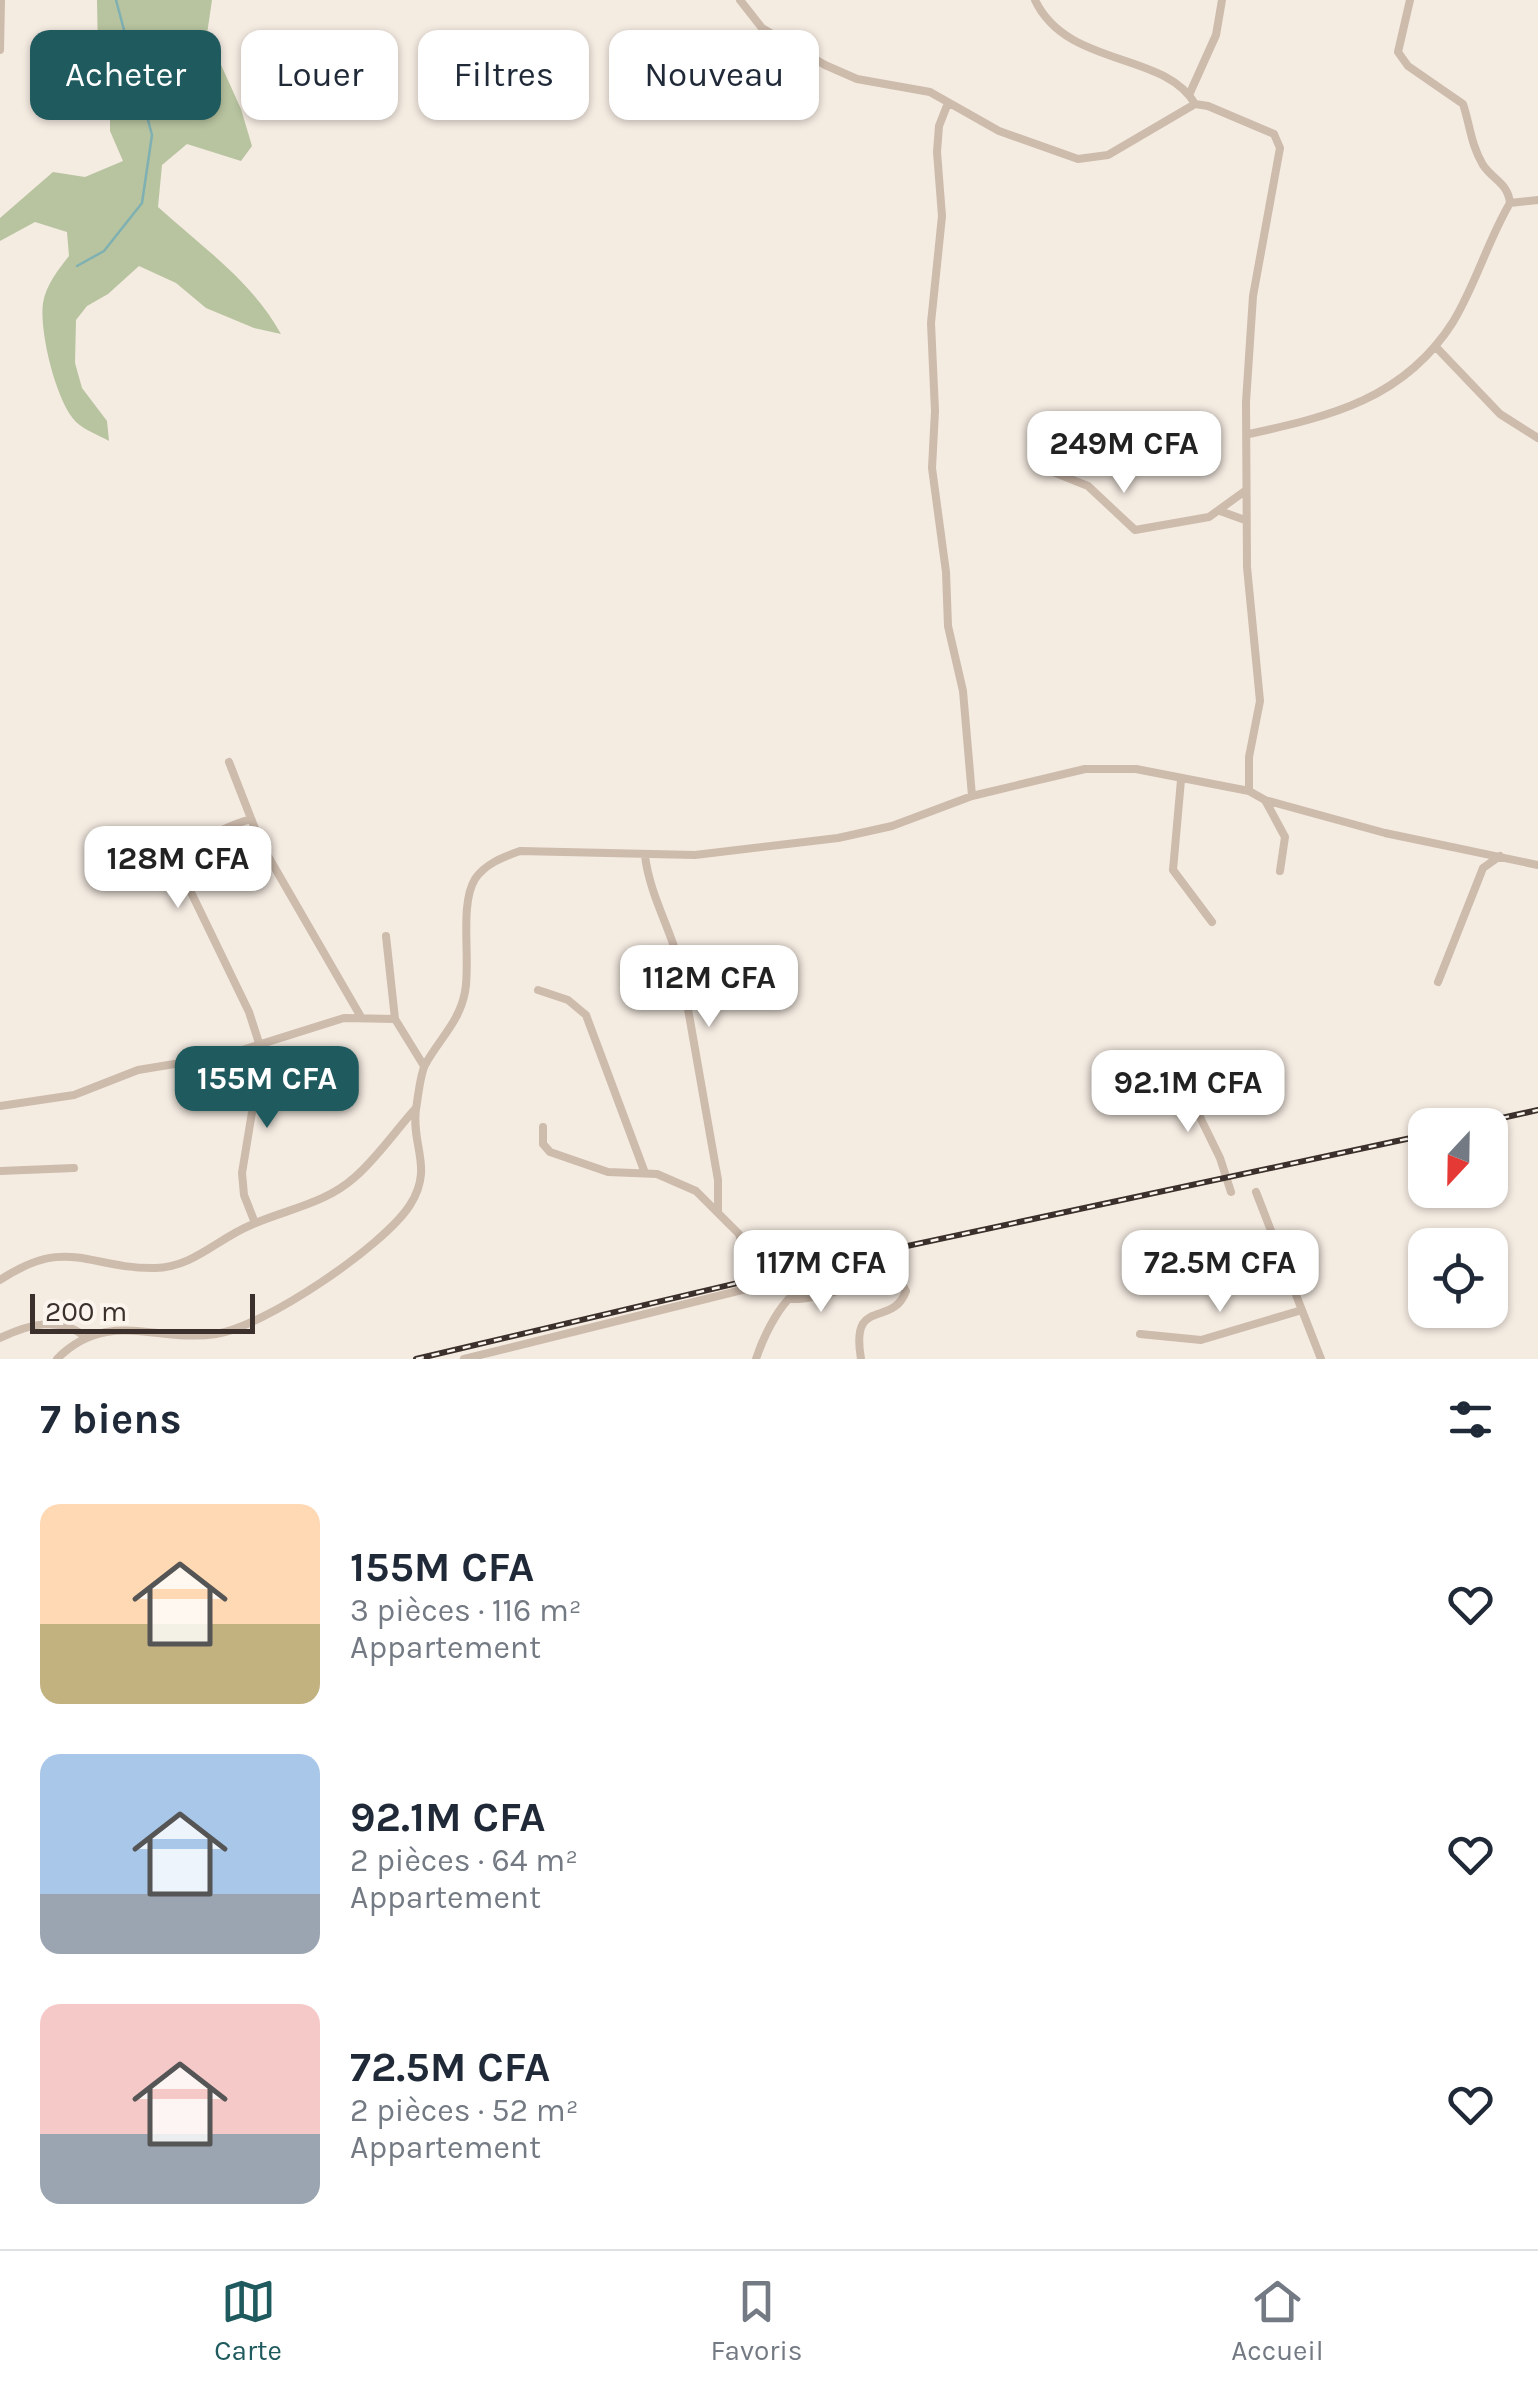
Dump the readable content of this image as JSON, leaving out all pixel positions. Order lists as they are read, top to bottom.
{
  "scale_bar": "200 m",
  "north": "bottom",
  "page": {
    "chip": [
      "Acheter",
      "Louer",
      "Filtres",
      "Nouveau"
    ],
    "price": [
      "249M CFA",
      "128M CFA",
      "112M CFA",
      "155M CFA",
      "92.1M CFA",
      "117M CFA",
      "72.5M CFA"
    ],
    "scale": "200 m",
    "heading": "7 biens",
    "list": [
      {
        "name": "155M CFA",
        "note": "3 pièces · 116 m² · Appartement"
      },
      {
        "name": "92.1M CFA",
        "note": "2 pièces · 64 m² · Appartement"
      },
      {
        "name": "72.5M CFA",
        "note": "2 pièces · 52 m² · Appartement"
      }
    ],
    "tabs": ["Carte", "Favoris", "Accueil"]
  }
}
